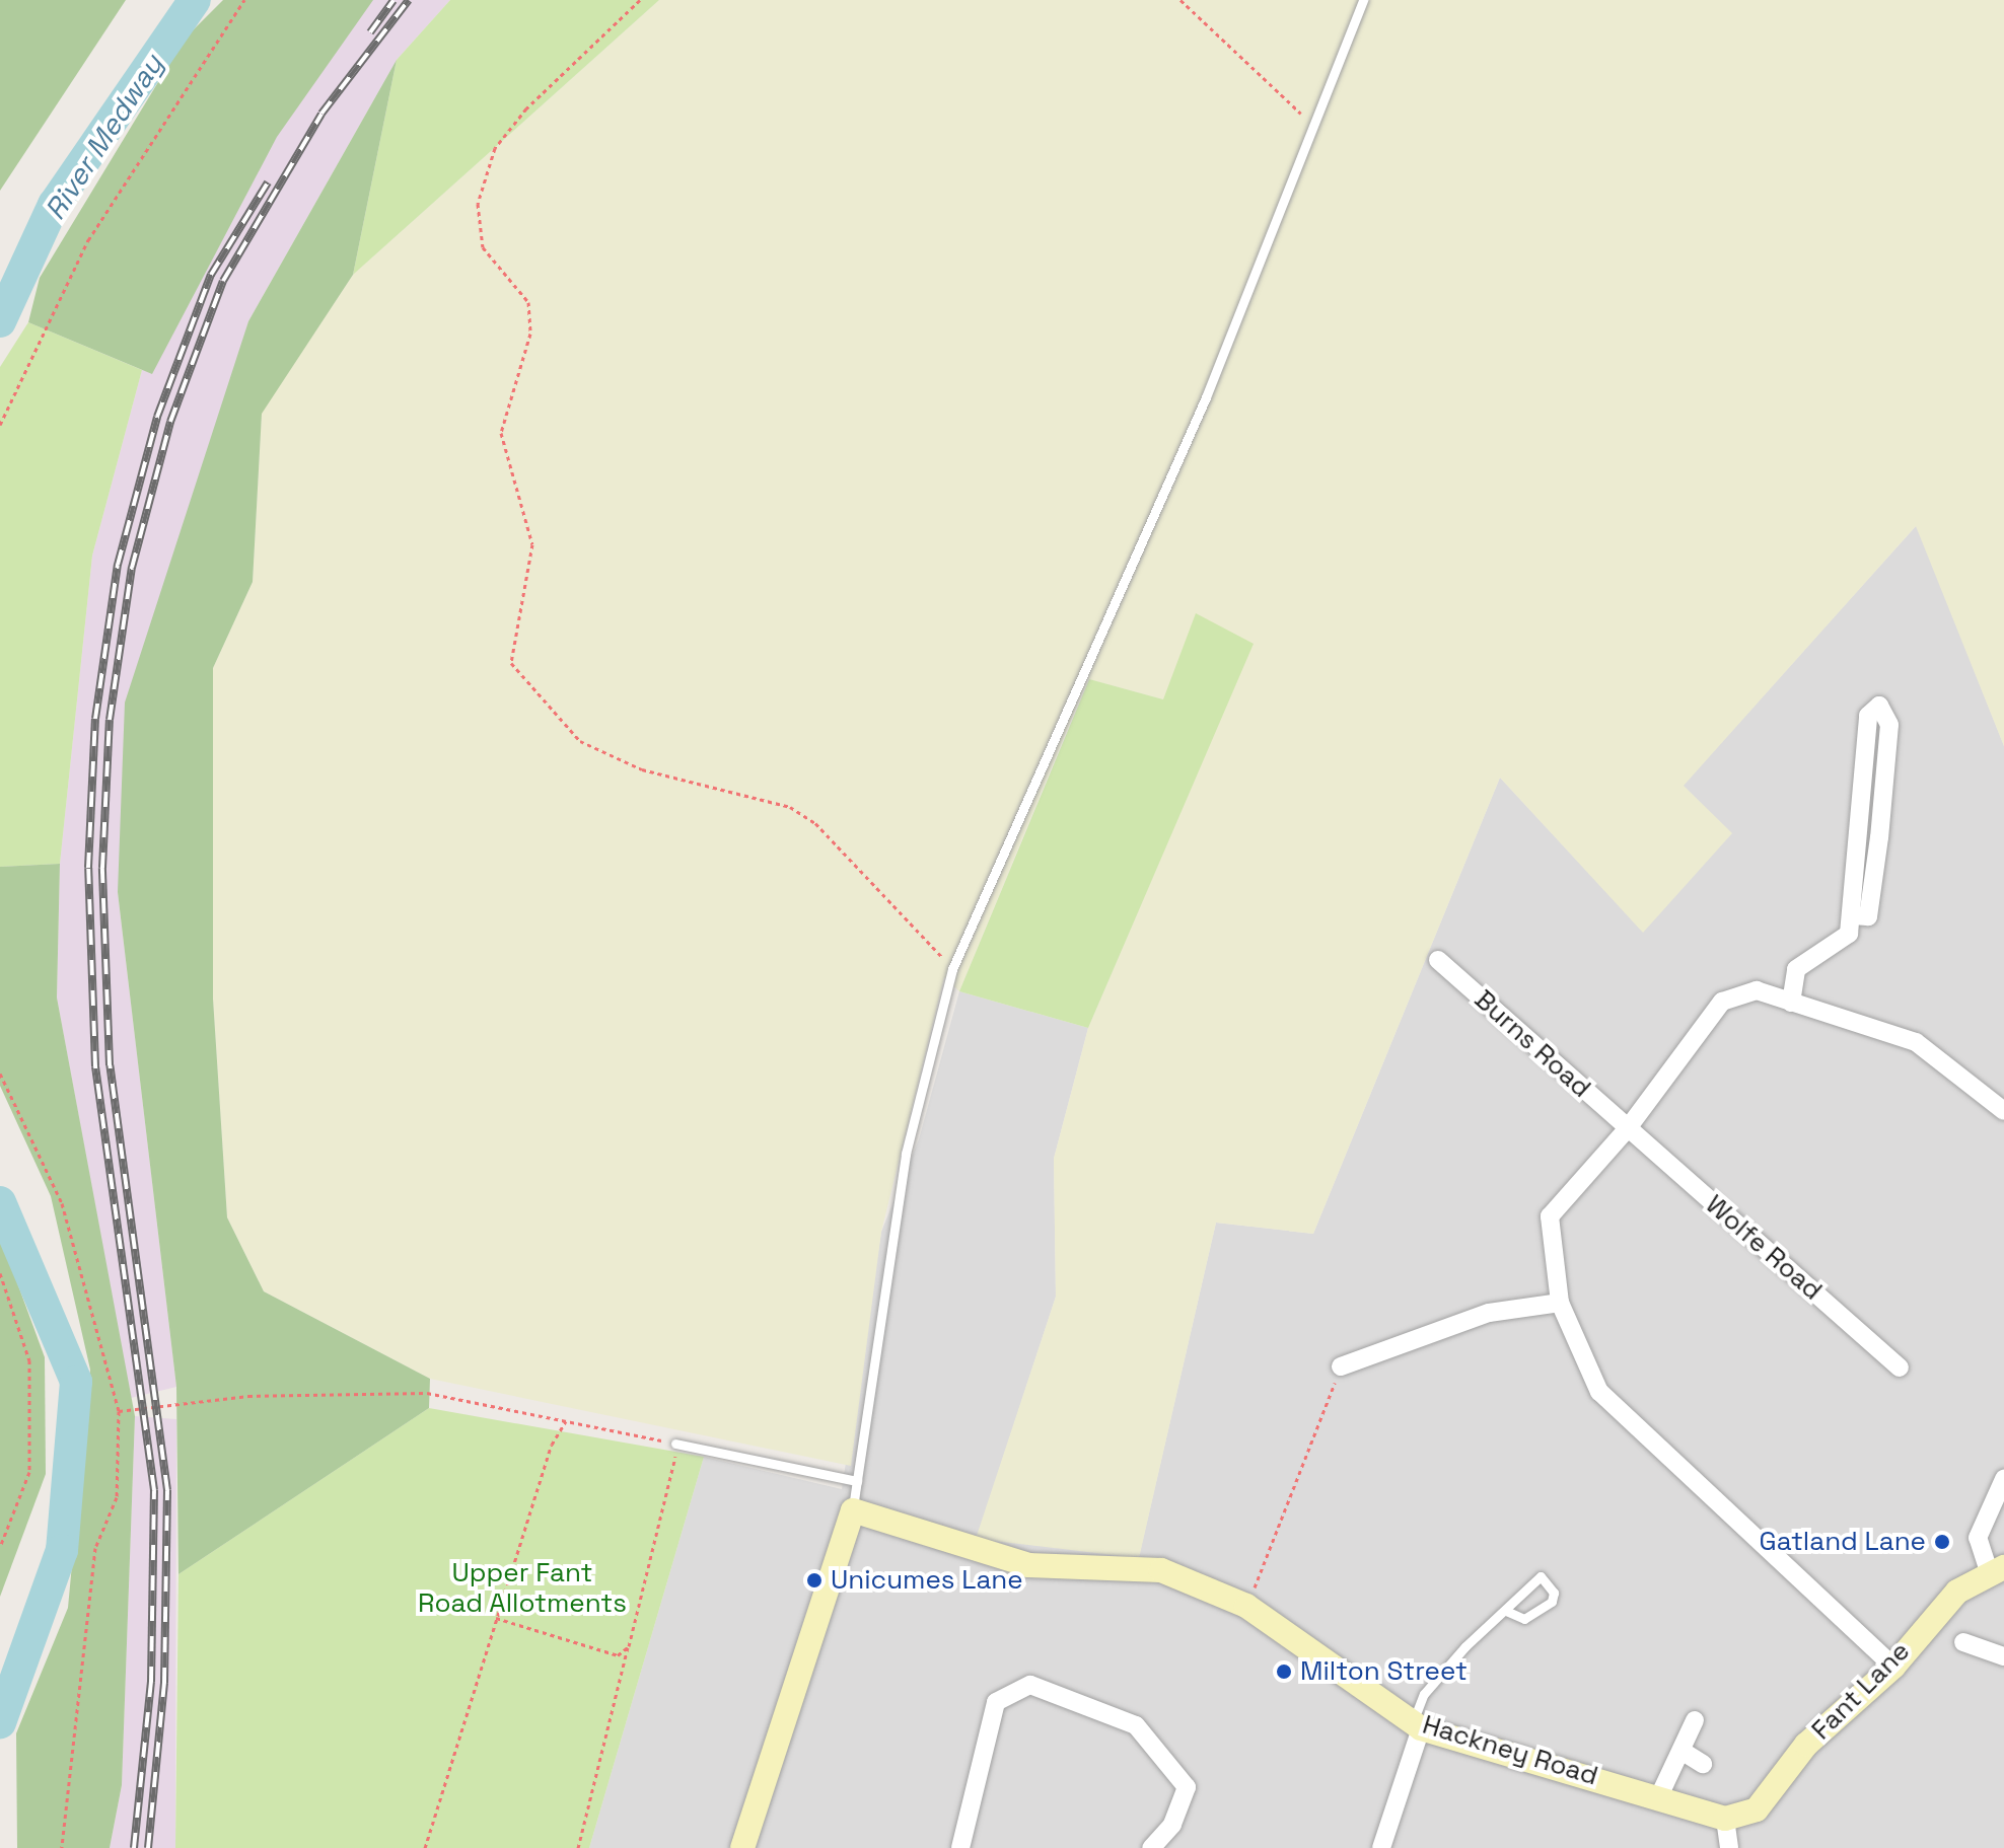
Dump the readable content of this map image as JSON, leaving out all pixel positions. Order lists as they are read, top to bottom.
{
  "streets": {
    "street": [
      "Burns Road",
      "Wolfe Road",
      "Fant Lane",
      "Hackney Road"
    ]
  },
  "crossings": [
    ["Burns Road", "Wolfe Road"],
    ["Fant Lane", "Hackney Road"]
  ],
  "water": ["River Medway"],
  "parks": ["Upper Fant Road Allotments"],
  "places": ["Gatland Lane", "Unicumes Lane", "Milton Street"]
}
